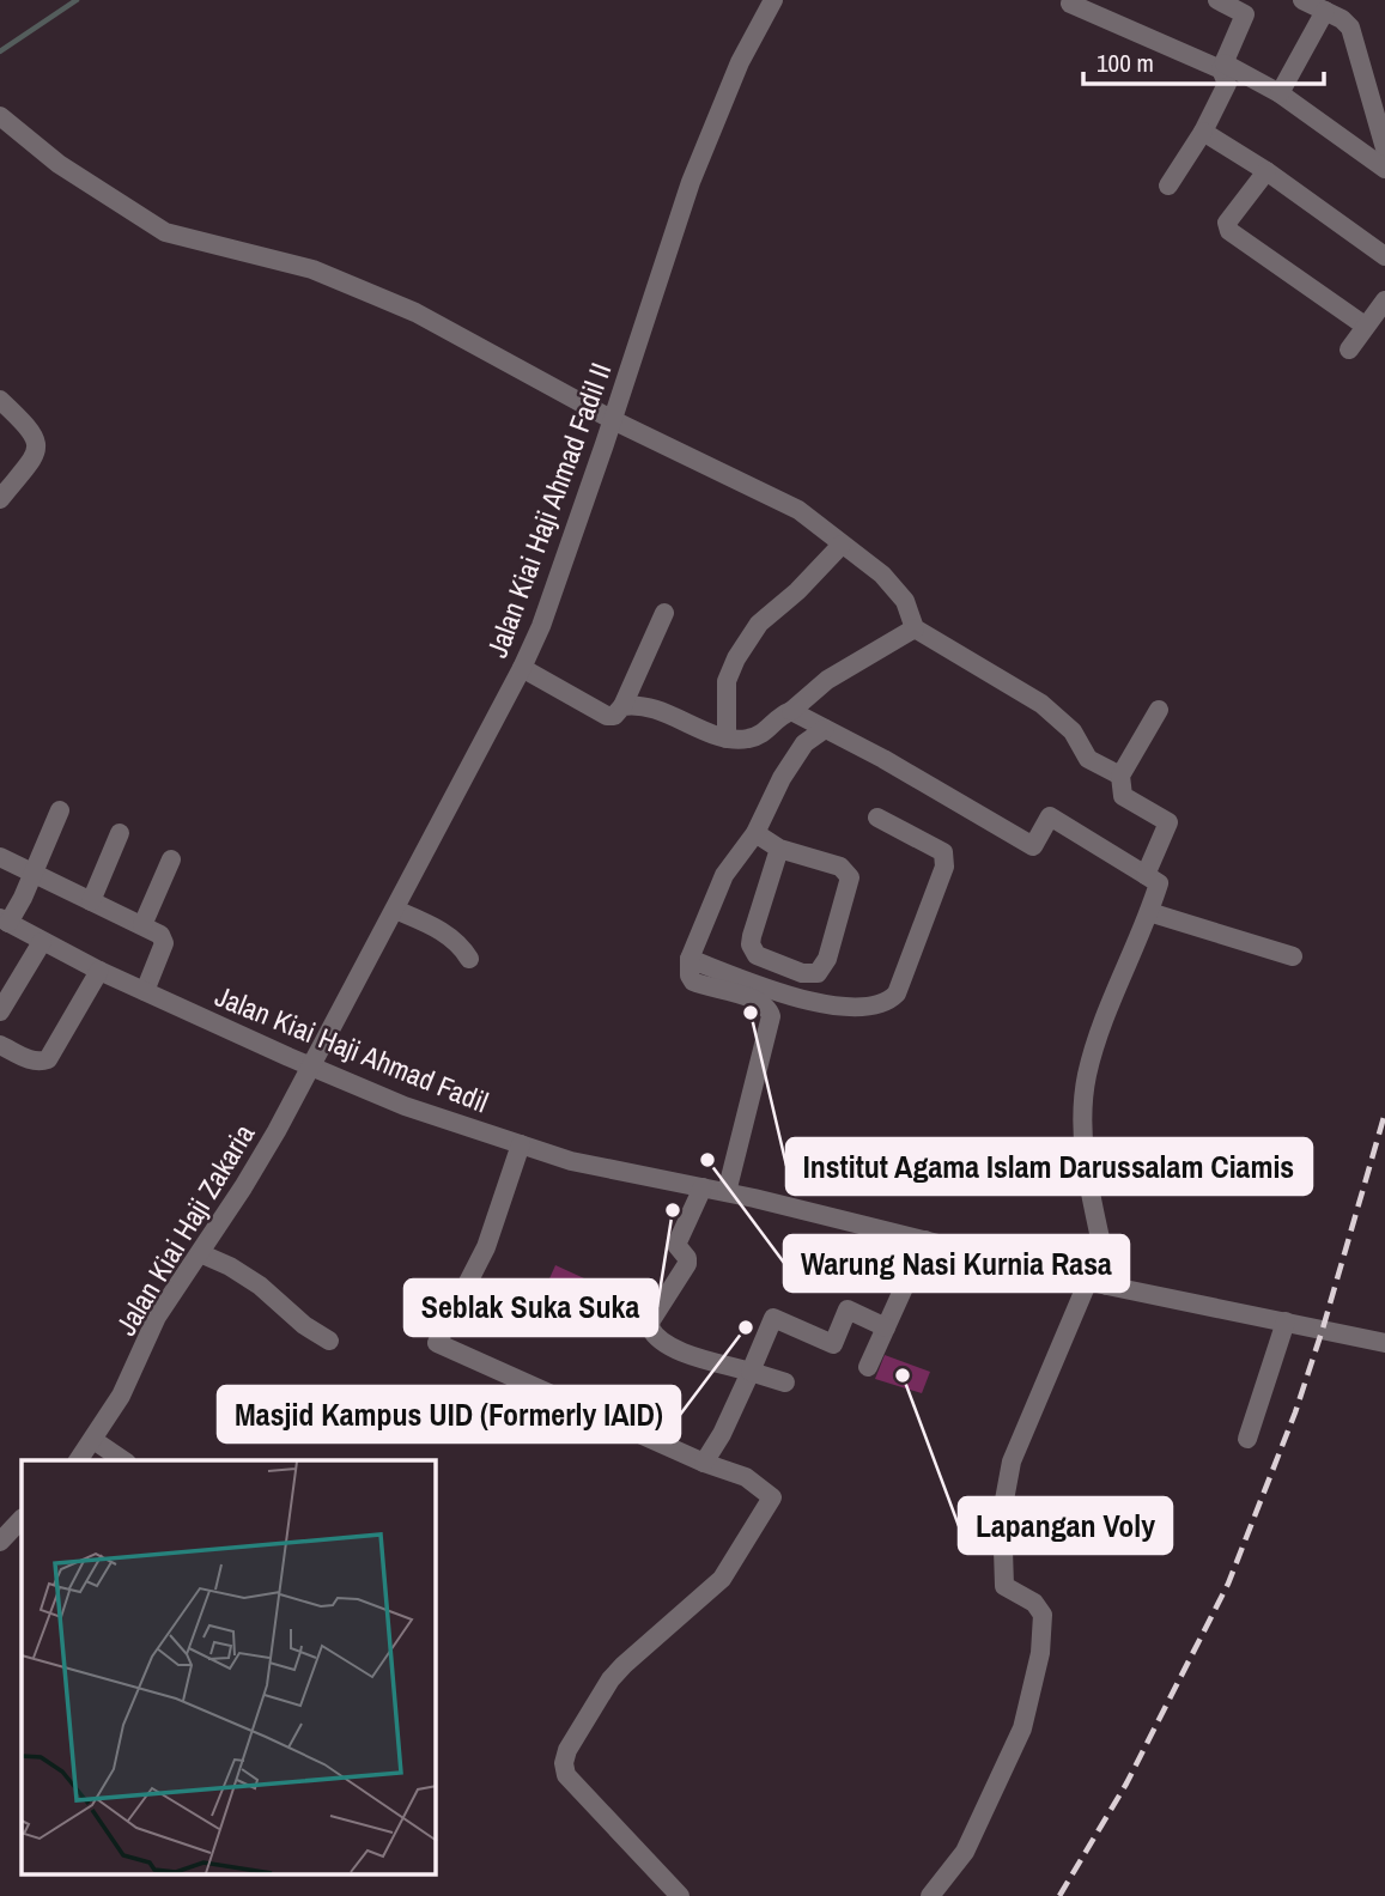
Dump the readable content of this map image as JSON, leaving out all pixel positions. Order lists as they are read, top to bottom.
{
  "streets": {
    "street": ["Jalan Kiai Haji Ahmad Fadil II", "Jalan Kiai Haji Ahmad Fadil", "Jalan Kiai Haji Zakaria"]
  },
  "crossings": [
    ["Jalan Kiai Haji Ahmad Fadil II", "Jalan Kiai Haji Ahmad Fadil"],
    ["Jalan Kiai Haji Ahmad Fadil II", "Jalan Kiai Haji Zakaria"],
    ["Jalan Kiai Haji Ahmad Fadil", "Jalan Kiai Haji Zakaria"]
  ],
  "places": [
    "Institut Agama Islam Darussalam Ciamis",
    "Warung Nasi Kurnia Rasa",
    "Seblak Suka Suka",
    "Masjid Kampus UID (Formerly IAID)",
    "Lapangan Voly"
  ],
  "scale_bar": "100 m"
}
